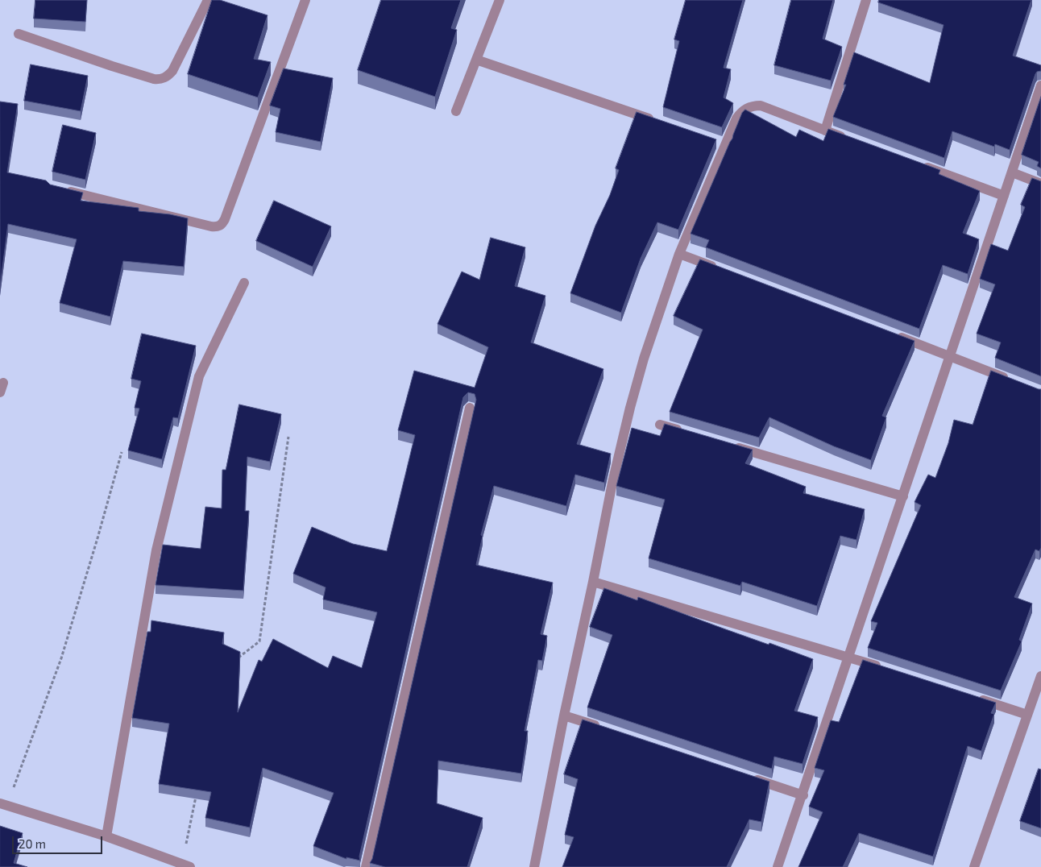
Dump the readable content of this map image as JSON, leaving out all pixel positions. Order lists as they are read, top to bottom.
{
  "scale_bar": "20 m"
}
